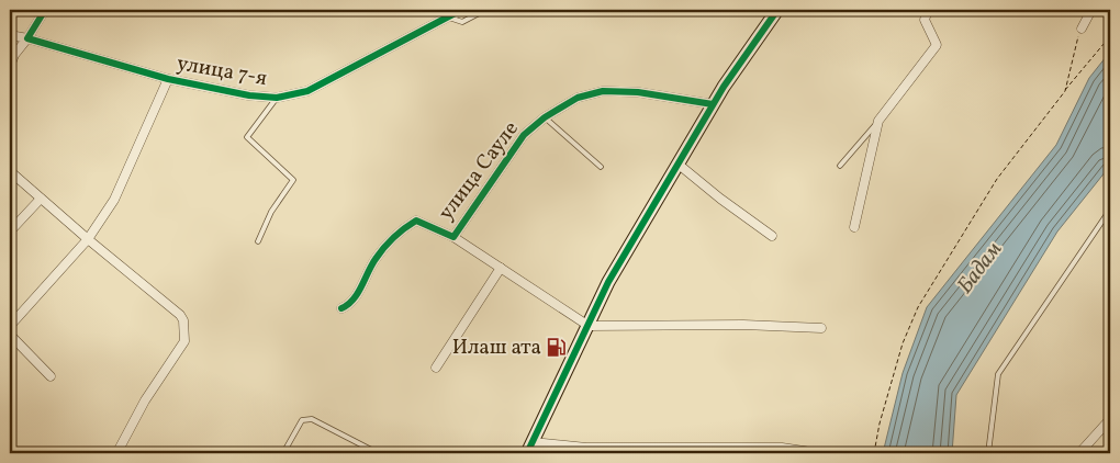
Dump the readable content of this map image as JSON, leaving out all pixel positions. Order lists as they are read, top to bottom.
{
  "streets": {
    "street": ["улица 7-я", "улица Сауле"]
  },
  "water": ["Бадам"],
  "places": {
    "fuel station": ["Илаш ата"]
  }
}
